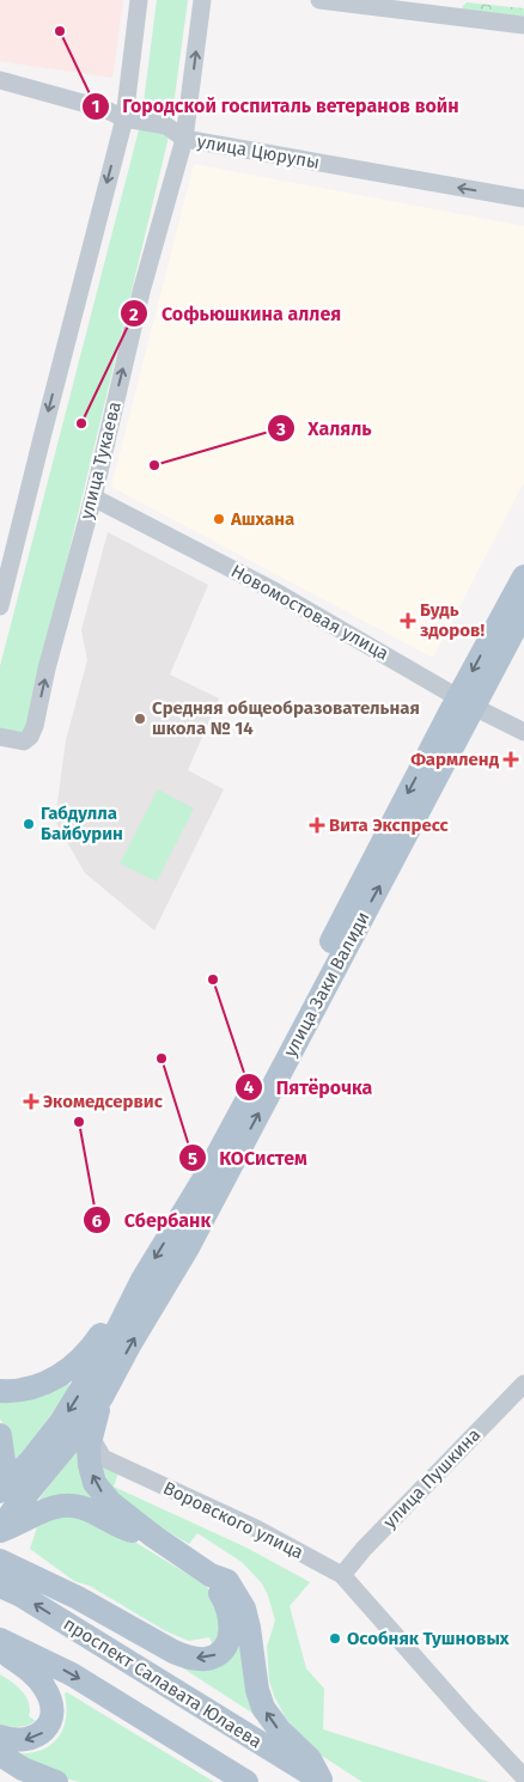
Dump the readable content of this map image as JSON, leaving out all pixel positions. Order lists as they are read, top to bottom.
{
  "streets": {
    "main road": ["улица Заки Валиди", "проспект Салавата Юлаева"],
    "street": [
      "улица Цюрупы",
      "улица Тукаева",
      "Новомостовая улица",
      "улица Пушкина",
      "Воровского улица"
    ]
  },
  "crossings": [
    ["улица Цюрупы", "улица Тукаева"],
    ["улица Тукаева", "Новомостовая улица"],
    ["Новомостовая улица", "улица Заки Валиди"],
    ["улица Пушкина", "Воровского улица"]
  ],
  "one_way": ["улица Цюрупы"],
  "places": {
    "other": [
      "Городской госпиталь ветеранов войн",
      "Софьюшкина аллея",
      "Халяль",
      "Ашхана",
      "Средняя общеобразовательная школа № 14",
      "Габдулла Байбурин",
      "Пятёрочка",
      "КОСистем",
      "Сбербанк",
      "Особняк Тушновых"
    ],
    "health": [
      "Будь здоров!",
      "Фармленд",
      "Вита Экспресс",
      "Экомедсервис"
    ]
  }
}
